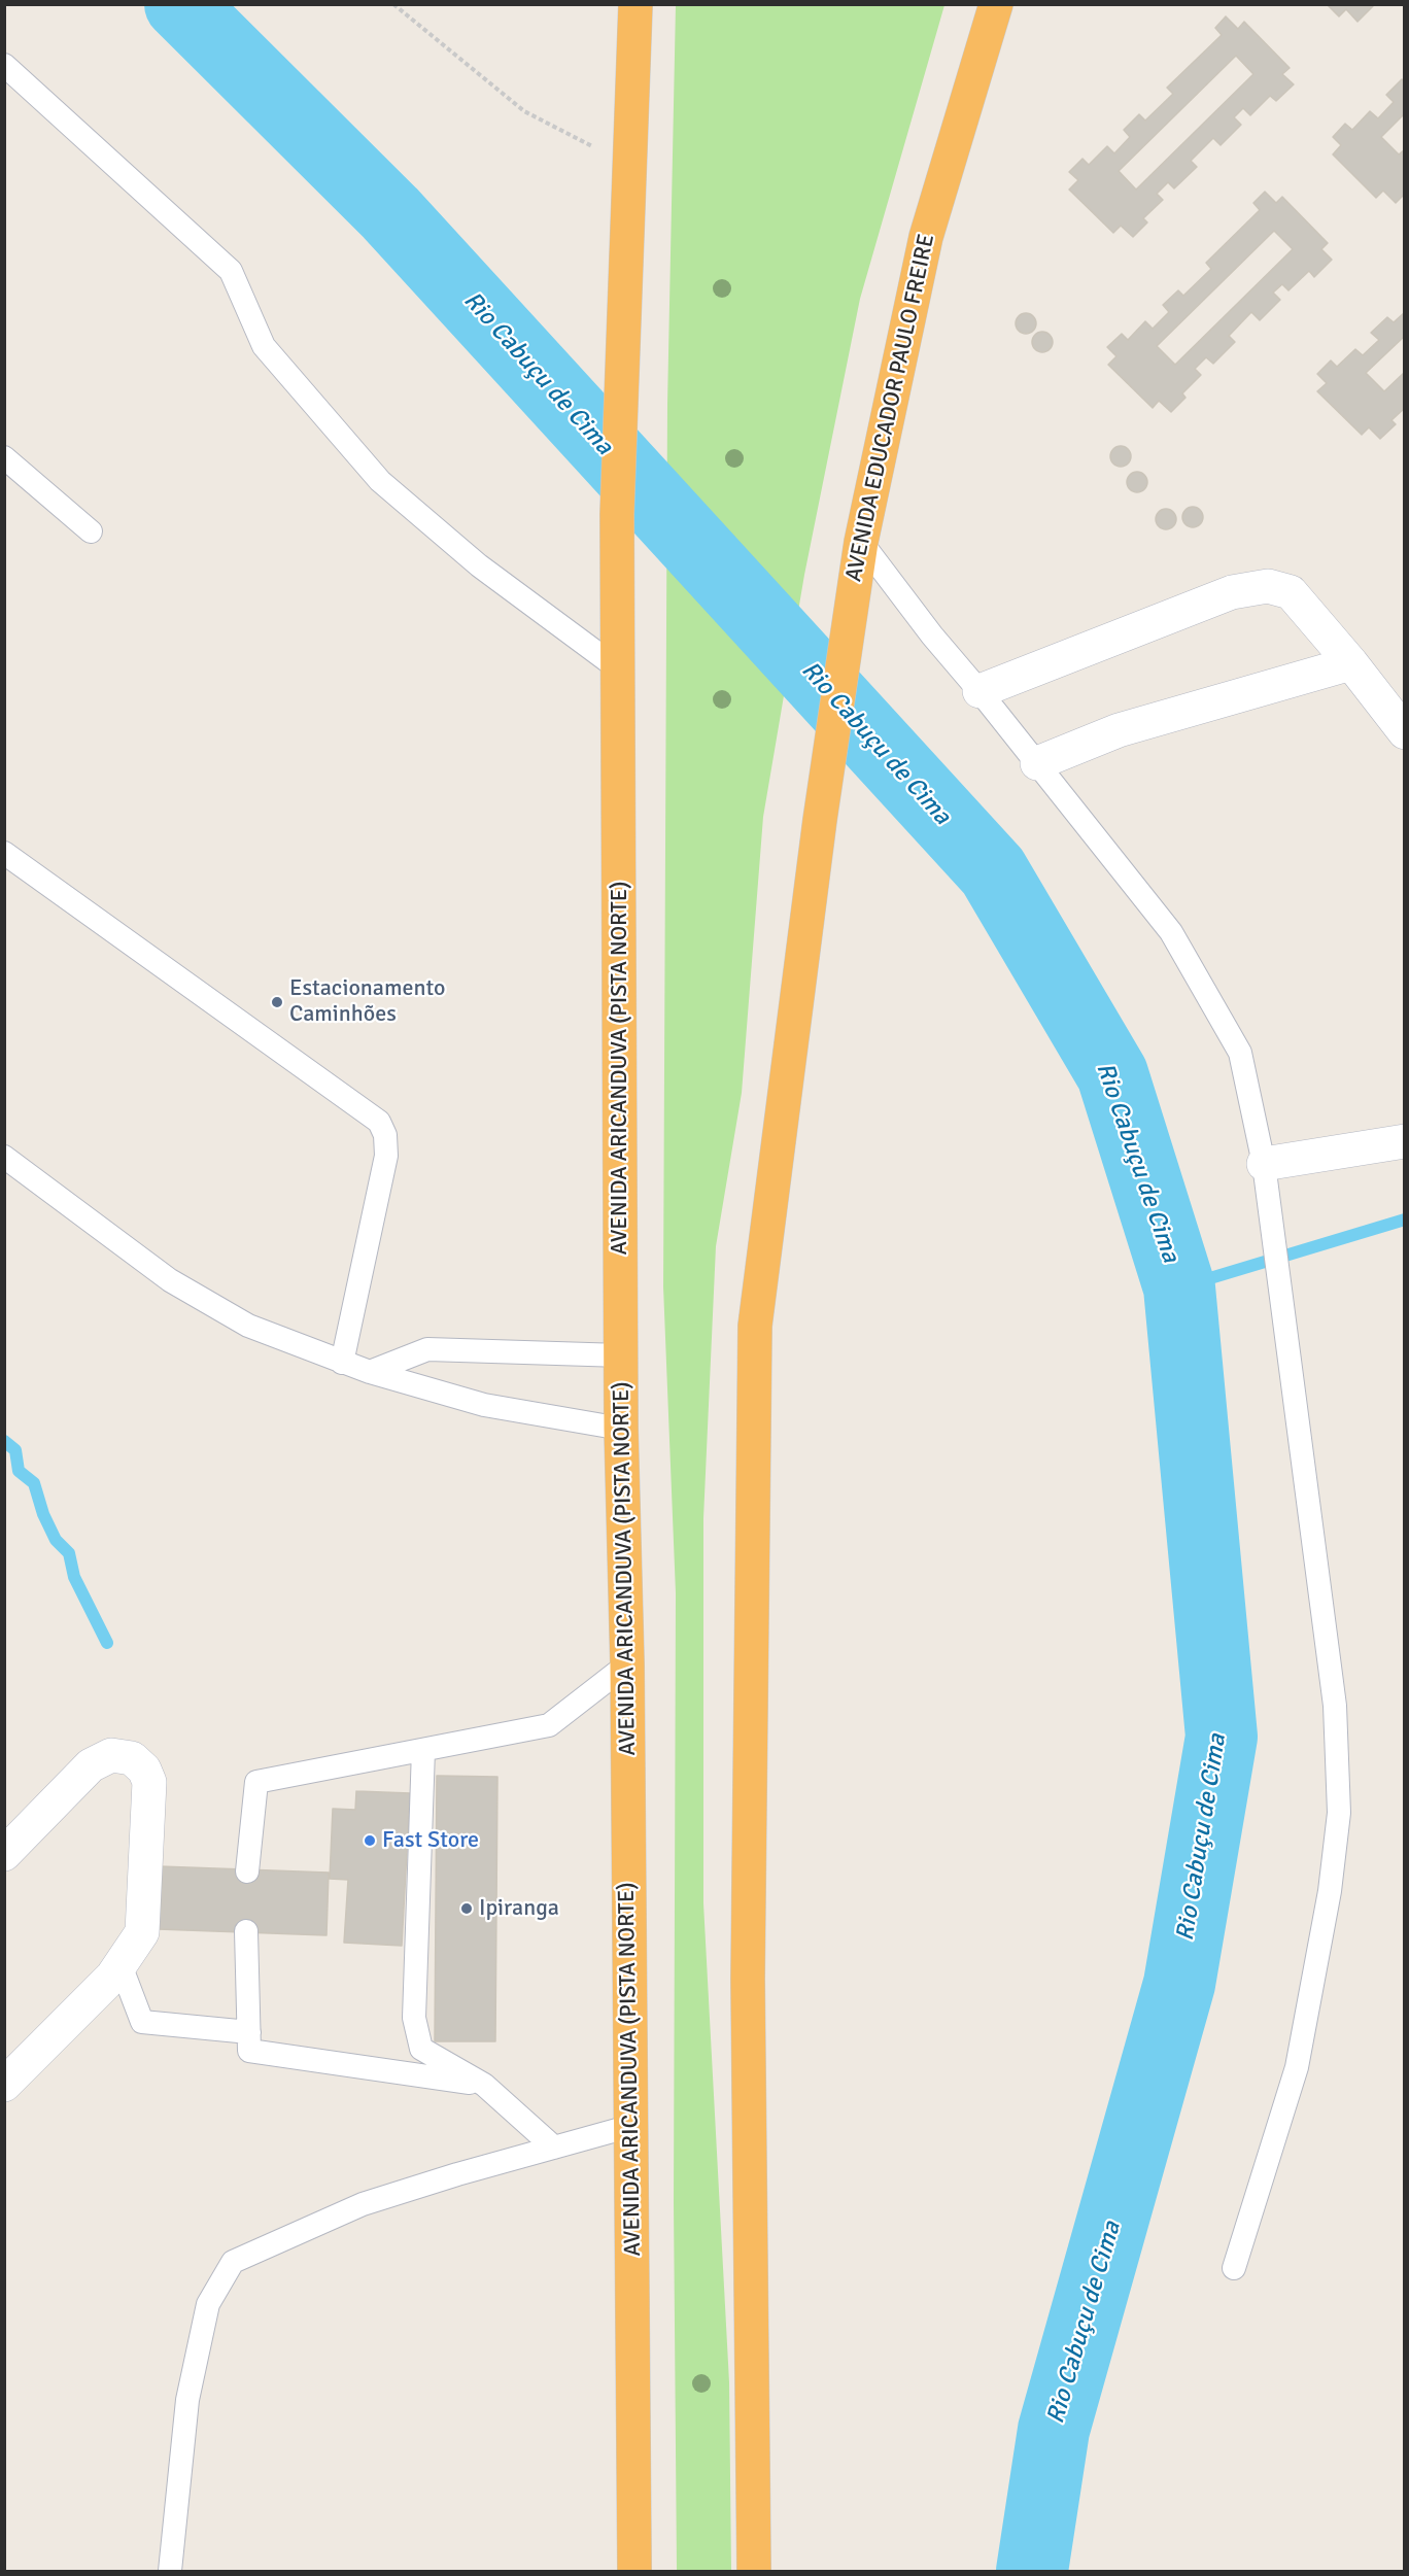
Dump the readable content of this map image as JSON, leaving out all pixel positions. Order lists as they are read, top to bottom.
{
  "streets": {
    "highway": ["AVENIDA EDUCADOR PAULO FREIRE", "AVENIDA ARICANDUVA (PISTA NORTE)"]
  },
  "water": ["Rio Cabuçu de Cima"],
  "places": ["Estacionamento Caminhões", "Fast Store", "Ipiranga"]
}
